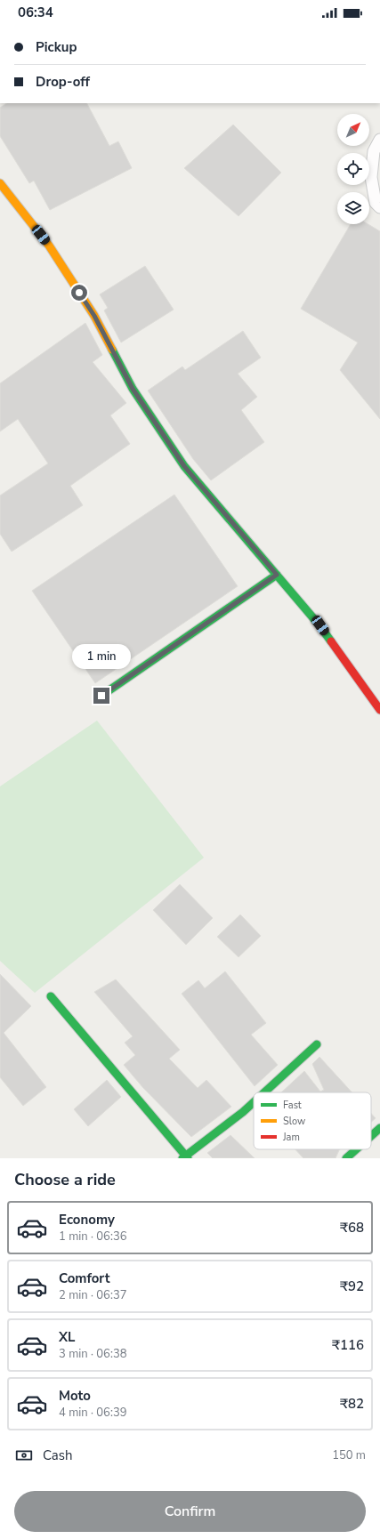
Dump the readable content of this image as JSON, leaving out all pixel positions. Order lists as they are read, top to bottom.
{
  "legend": ["Fast", "Slow", "Jam"],
  "north": "top right",
  "page": {
    "status": "06:34",
    "banner": ["Pickup", "Drop-off"],
    "bubble": "1 min",
    "heading": "Choose a ride",
    "list": [
      {
        "name": "Economy",
        "note": "1 min · 06:36",
        "value": "₹68"
      },
      {
        "name": "Comfort",
        "note": "2 min · 06:37",
        "value": "₹92"
      },
      {
        "name": "XL",
        "note": "3 min · 06:38",
        "value": "₹116"
      },
      {
        "name": "Moto",
        "note": "4 min · 06:39",
        "value": "₹82"
      }
    ],
    "pay": ["Cash", "150 m"],
    "buttons": "Confirm"
  }
}
